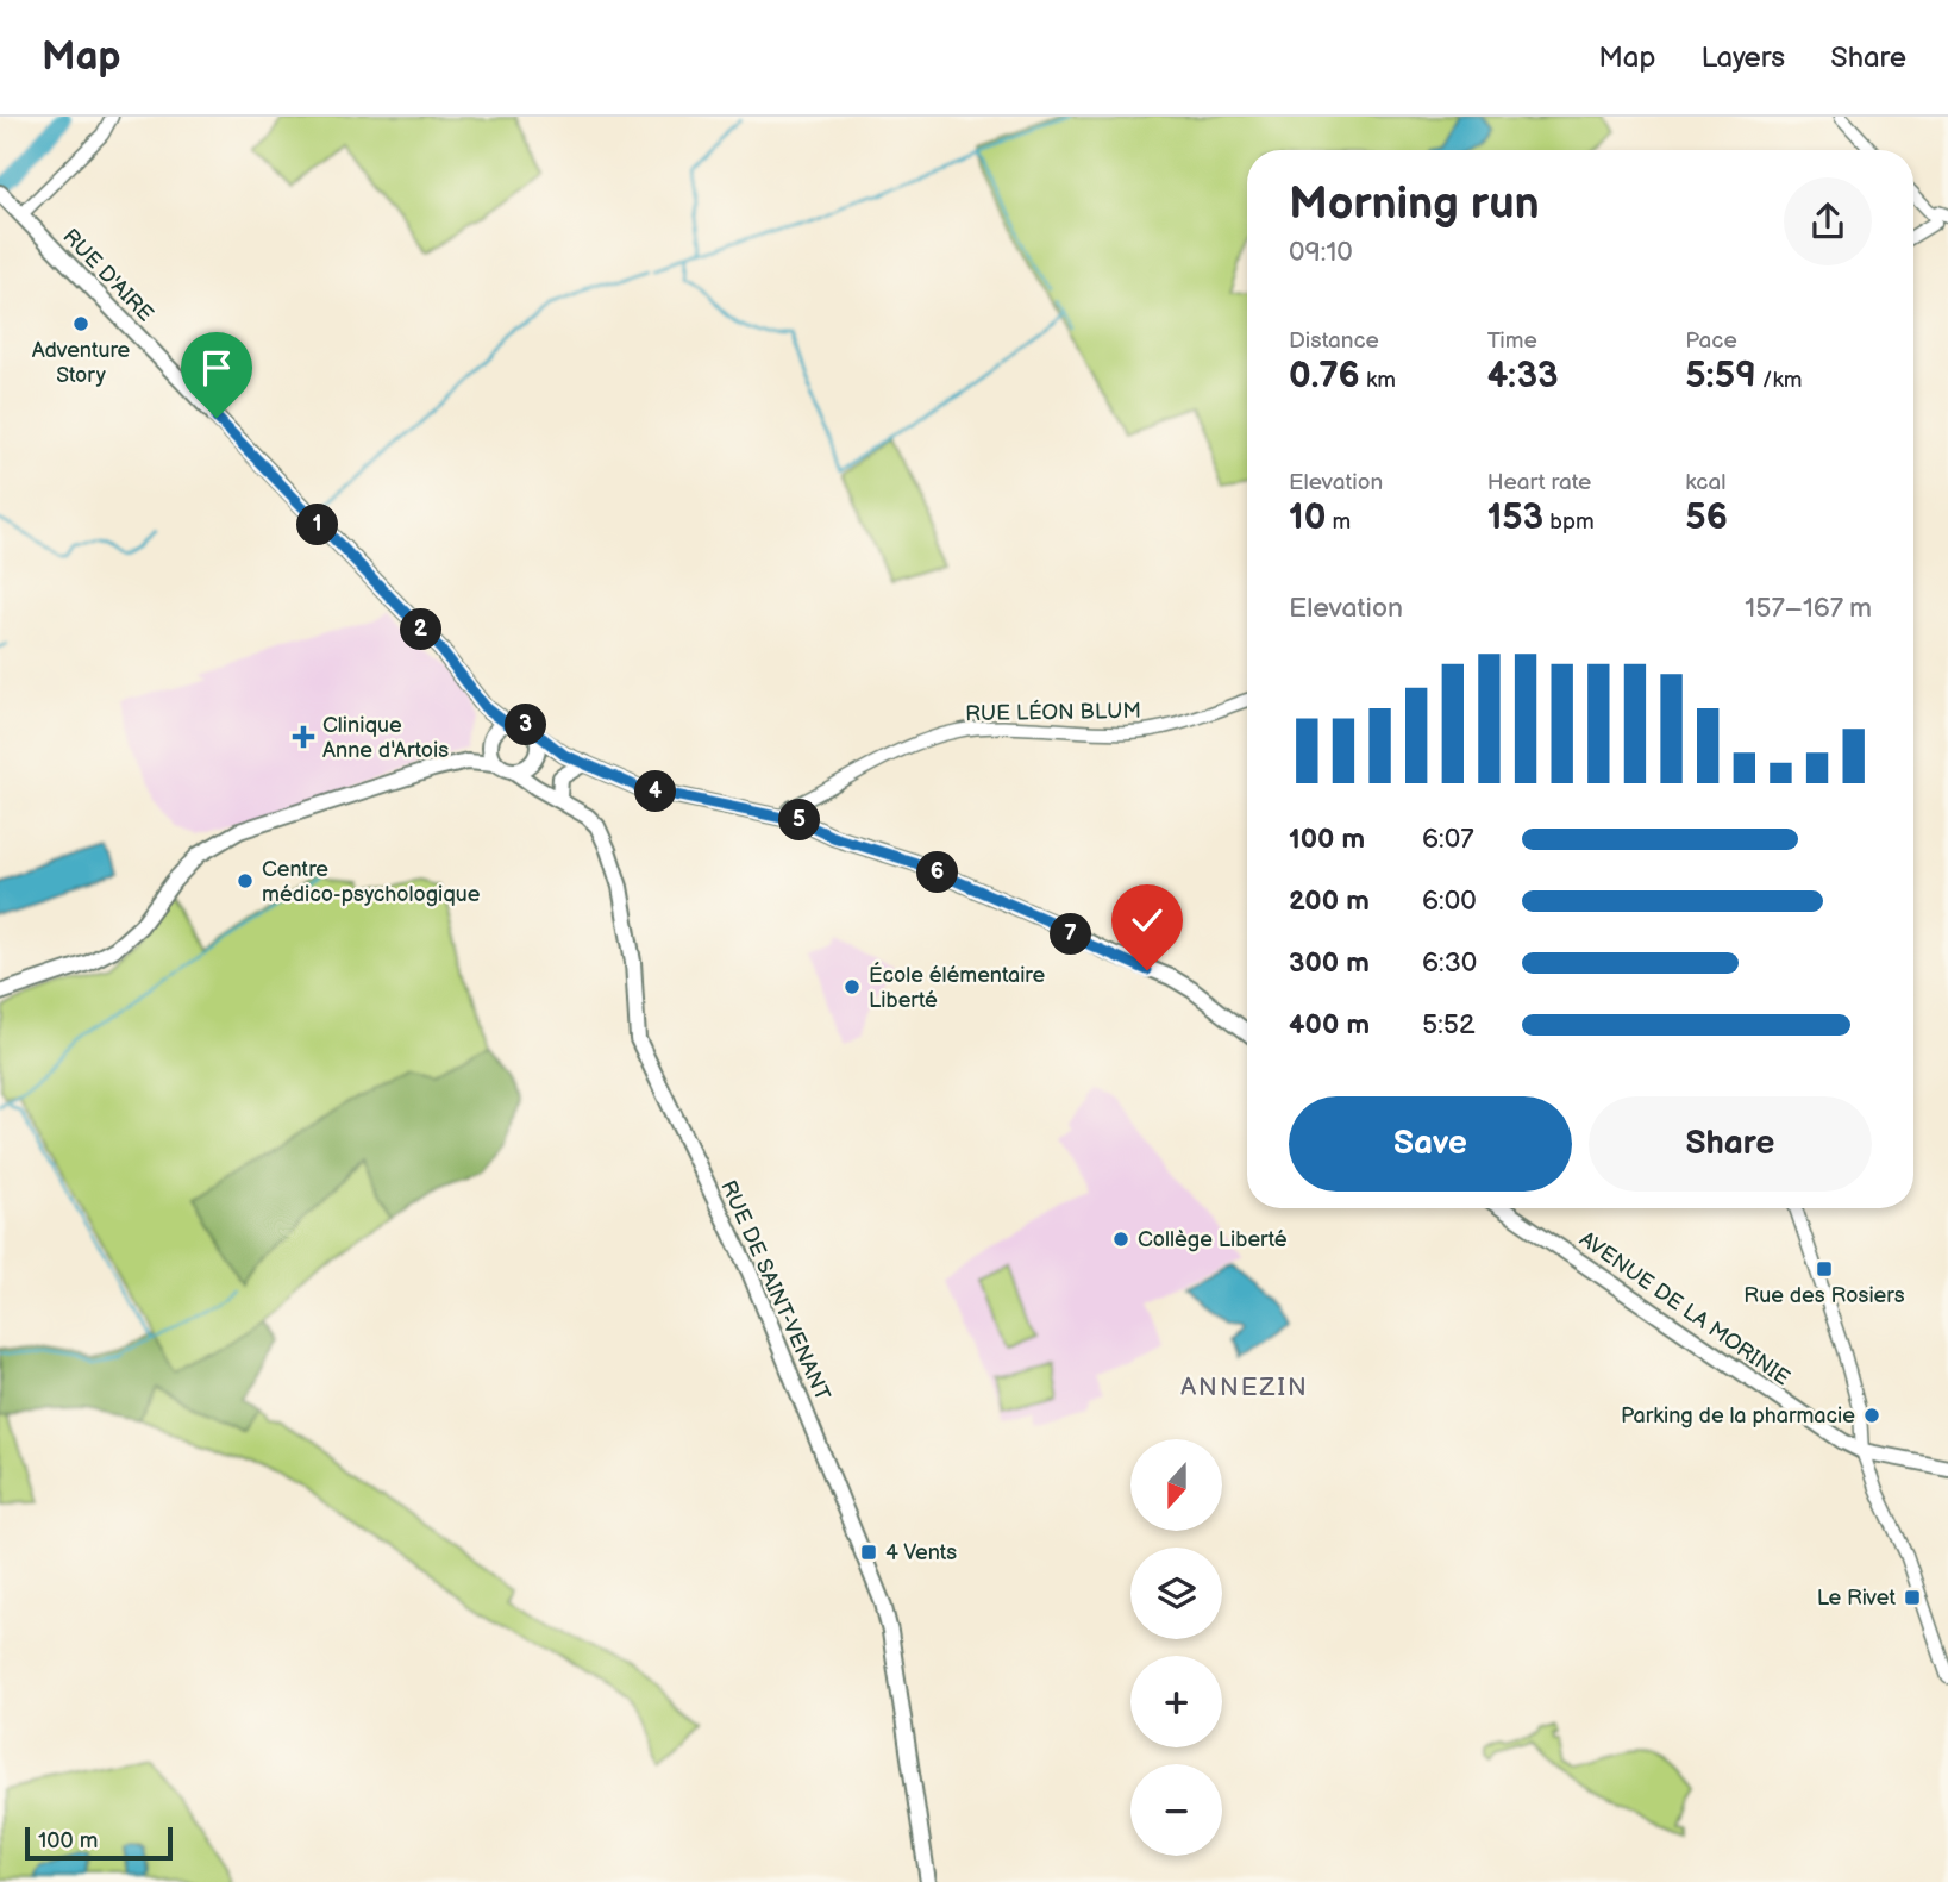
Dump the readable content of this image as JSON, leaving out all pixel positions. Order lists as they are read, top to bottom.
{
  "streets": {
    "main road": ["RUE D'AIRE", "RUE DE SAINT-VENANT", "AVENUE DE LA MORINIE"],
    "street": ["RUE LÉON BLUM"]
  },
  "crossings": [
    ["RUE D'AIRE", "RUE DE SAINT-VENANT"]
  ],
  "districts": ["ANNEZIN"],
  "places": {
    "other": [
      "Adventure Story",
      "Centre médico-psychologique",
      "École élémentaire Liberté",
      "Collège Liberté",
      "Parking de la pharmacie"
    ],
    "health": ["Clinique Anne d'Artois"],
    "transit": ["Rue des Rosiers", "4 Vents", "Le Rivet"]
  },
  "scale_bar": "100 m",
  "north": "bottom",
  "page": {
    "header": "Map",
    "nav": ["Map", "Layers", "Share"],
    "heading": ["Morning run", "09:10"],
    "stats": [
      ["Distance", "0.76 km"],
      ["Time", "4:33"],
      ["Pace", "5:59 /km"],
      ["Elevation", "10 m"],
      ["Heart rate", "153 bpm"],
      ["kcal", "56"]
    ],
    "pins": [
      "1",
      "2",
      "3",
      "4",
      "5",
      "6",
      "7"
    ],
    "chart": ["Elevation", "157–167 m"],
    "list": [
      {
        "name": "100 m",
        "note": "6:07"
      },
      {
        "name": "200 m",
        "note": "6:00"
      },
      {
        "name": "300 m",
        "note": "6:30"
      },
      {
        "name": "400 m",
        "note": "5:52"
      }
    ],
    "buttons": ["Save", "Share"],
    "map_buttons": ["+", "−"],
    "scale": "100 m"
  }
}
